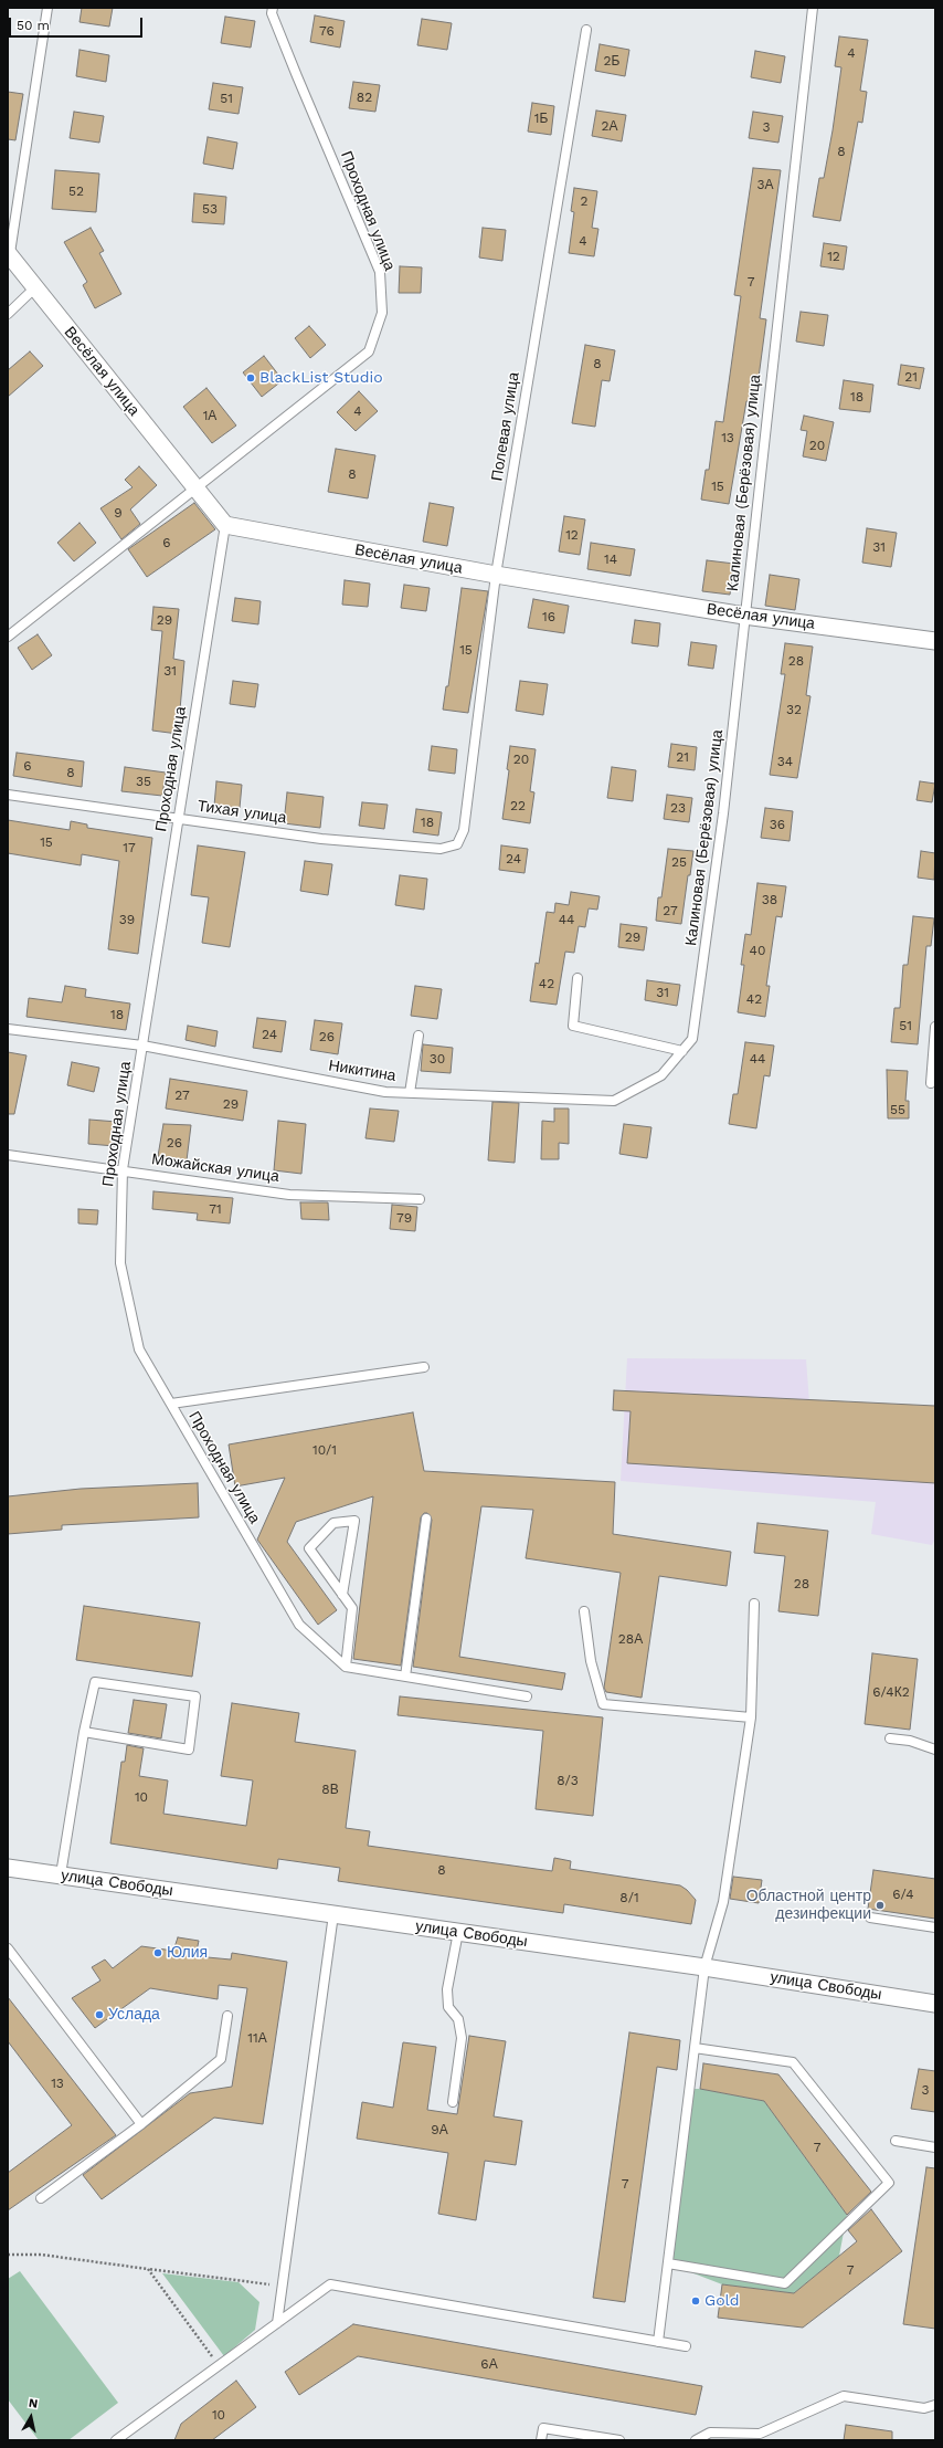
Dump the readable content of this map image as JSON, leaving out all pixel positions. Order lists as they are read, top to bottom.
{
  "streets": {
    "street": ["Весёлая улица", "улица Свободы"],
    "lane": [
      "Проходная улица",
      "Полевая улица",
      "Калиновая (Берёзовая) улица",
      "Тихая улица",
      "Никитина",
      "Можайская улица"
    ]
  },
  "crossings": [
    ["Проходная улица", "Весёлая улица"],
    ["Проходная улица", "Тихая улица"],
    ["Проходная улица", "Никитина"],
    ["Проходная улица", "Можайская улица"],
    ["Весёлая улица", "Полевая улица"],
    ["Весёлая улица", "Калиновая (Берёзовая) улица"],
    ["Полевая улица", "Тихая улица"],
    ["Калиновая (Берёзовая) улица", "Никитина"]
  ],
  "places": [
    "BlackList Studio",
    "Областной центр дезинфекции",
    "Юлия",
    "Услада",
    "Gold"
  ],
  "house_numbers": [
    "76",
    "4",
    "2Б",
    "82",
    "51",
    "1Б",
    "2А",
    "3",
    "8",
    "3А",
    "52",
    "2",
    "53",
    "4",
    "12",
    "7",
    "8",
    "21",
    "18",
    "4",
    "1А",
    "13",
    "20",
    "8",
    "15",
    "9",
    "12",
    "6",
    "31",
    "14",
    "16",
    "29",
    "15",
    "28",
    "31",
    "32",
    "21",
    "20",
    "34",
    "6",
    "8",
    "35",
    "22",
    "23",
    "18",
    "36",
    "15",
    "17",
    "24",
    "25",
    "38",
    "27",
    "39",
    "44",
    "29",
    "40",
    "42",
    "31",
    "42",
    "18",
    "51",
    "24",
    "26",
    "30",
    "44",
    "27",
    "29",
    "55",
    "26",
    "71",
    "79",
    "10/1",
    "28",
    "28А",
    "6/4К2",
    "8/3",
    "8В",
    "10",
    "8",
    "6/4",
    "8/1",
    "11А",
    "13",
    "3",
    "9А",
    "7",
    "7",
    "7",
    "6А",
    "10"
  ],
  "scale_bar": "50 m",
  "north": "top"
}
